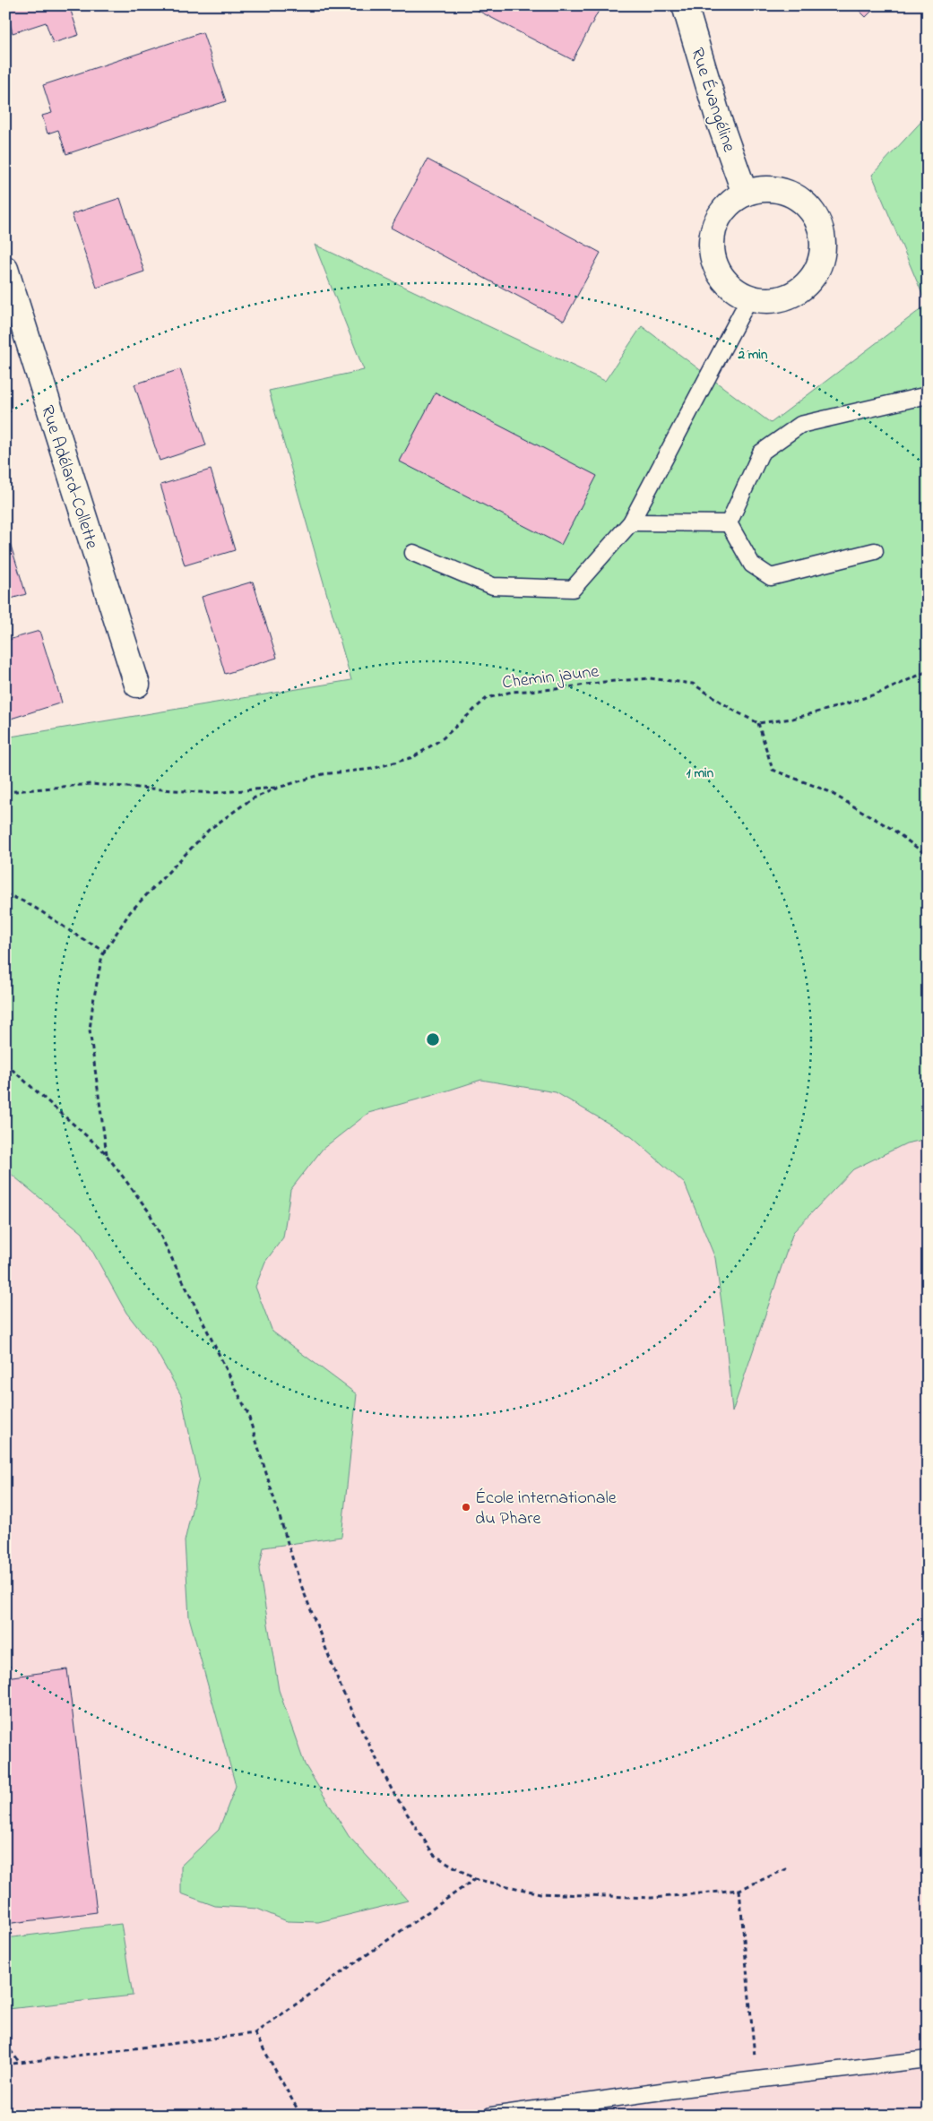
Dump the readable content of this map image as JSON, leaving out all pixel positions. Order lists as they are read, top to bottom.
{
  "streets": {
    "street": ["Rue Évangéline", "Rue Adélard-Collette"],
    "path": ["Chemin jaune"]
  },
  "places": ["École internationale du Phare"],
  "rings": ["2 min", "1 min"]
}
